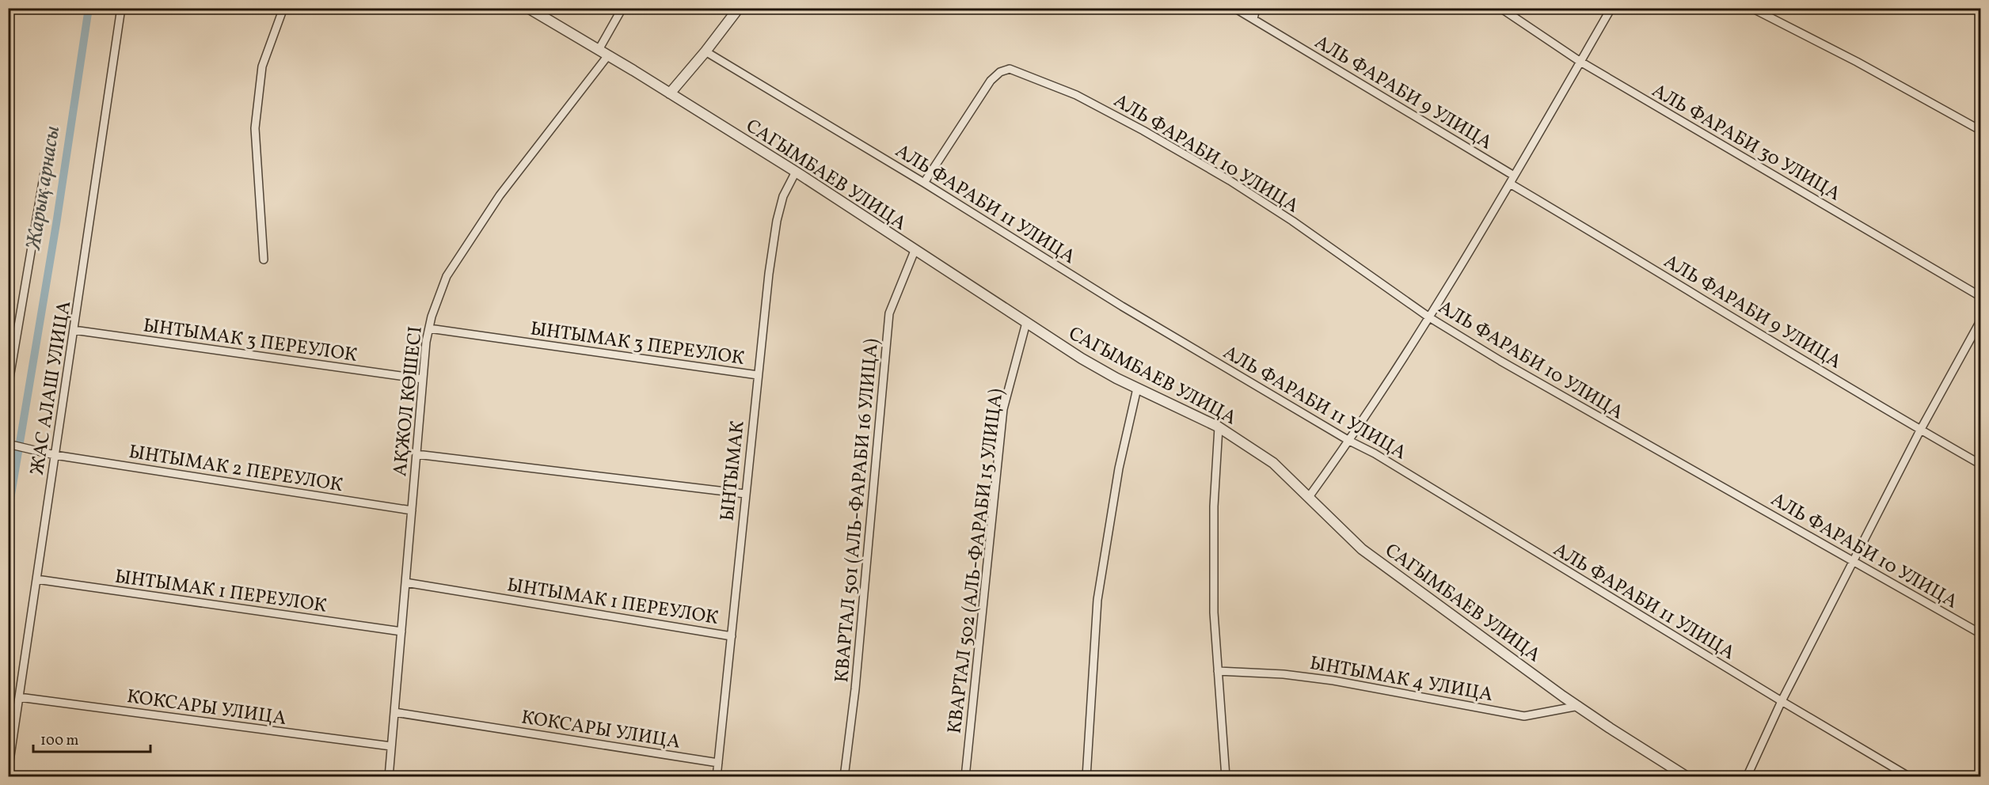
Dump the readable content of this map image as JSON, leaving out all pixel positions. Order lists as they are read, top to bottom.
{
  "streets": {
    "street": [
      "АЛЬ ФАРАБИ 9 УЛИЦА",
      "АЛЬ ФАРАБИ 30 УЛИЦА",
      "АЛЬ ФАРАБИ 10 УЛИЦА",
      "САГЫМБАЕВ УЛИЦА",
      "АЛЬ ФАРАБИ 11 УЛИЦА",
      "ЫНТЫМАК 3 ПЕРЕУЛОК",
      "ЖАС АЛАШ УЛИЦА",
      "АҚЖОЛ КӨШЕСІ",
      "ЫНТЫМАК 2 ПЕРЕУЛОК",
      "ЫНТЫМАК",
      "КВАРТАЛ 501 (АЛЬ-ФАРАБИ 16 УЛИЦА)",
      "КВАРТАЛ 502 (АЛЬ-ФАРАБИ 15 УЛИЦА)",
      "ЫНТЫМАК 1 ПЕРЕУЛОК",
      "ЫНТЫМАК 4 УЛИЦА",
      "КОКСАРЫ УЛИЦА"
    ]
  },
  "crossings": [
    ["АЛЬ ФАРАБИ 10 УЛИЦА", "АЛЬ ФАРАБИ 11 УЛИЦА"],
    ["САГЫМБАЕВ УЛИЦА", "АҚЖОЛ КӨШЕСІ"],
    ["САГЫМБАЕВ УЛИЦА", "ЫНТЫМАК"],
    ["САГЫМБАЕВ УЛИЦА", "КВАРТАЛ 501 (АЛЬ-ФАРАБИ 16 УЛИЦА)"],
    ["САГЫМБАЕВ УЛИЦА", "КВАРТАЛ 502 (АЛЬ-ФАРАБИ 15 УЛИЦА)"],
    ["САГЫМБАЕВ УЛИЦА", "ЫНТЫМАК 4 УЛИЦА"],
    ["ЫНТЫМАК 3 ПЕРЕУЛОК", "ЖАС АЛАШ УЛИЦА"],
    ["ЫНТЫМАК 3 ПЕРЕУЛОК", "АҚЖОЛ КӨШЕСІ"],
    ["ЫНТЫМАК 3 ПЕРЕУЛОК", "ЫНТЫМАК"],
    ["ЖАС АЛАШ УЛИЦА", "ЫНТЫМАК 2 ПЕРЕУЛОК"],
    ["ЖАС АЛАШ УЛИЦА", "ЫНТЫМАК 1 ПЕРЕУЛОК"],
    ["ЖАС АЛАШ УЛИЦА", "КОКСАРЫ УЛИЦА"],
    ["АҚЖОЛ КӨШЕСІ", "ЫНТЫМАК 2 ПЕРЕУЛОК"],
    ["АҚЖОЛ КӨШЕСІ", "ЫНТЫМАК 1 ПЕРЕУЛОК"],
    ["АҚЖОЛ КӨШЕСІ", "КОКСАРЫ УЛИЦА"],
    ["ЫНТЫМАК", "ЫНТЫМАК 1 ПЕРЕУЛОК"],
    ["ЫНТЫМАК", "КОКСАРЫ УЛИЦА"]
  ],
  "water": ["Жарық арнасы"],
  "scale_bar": "100 m"
}
